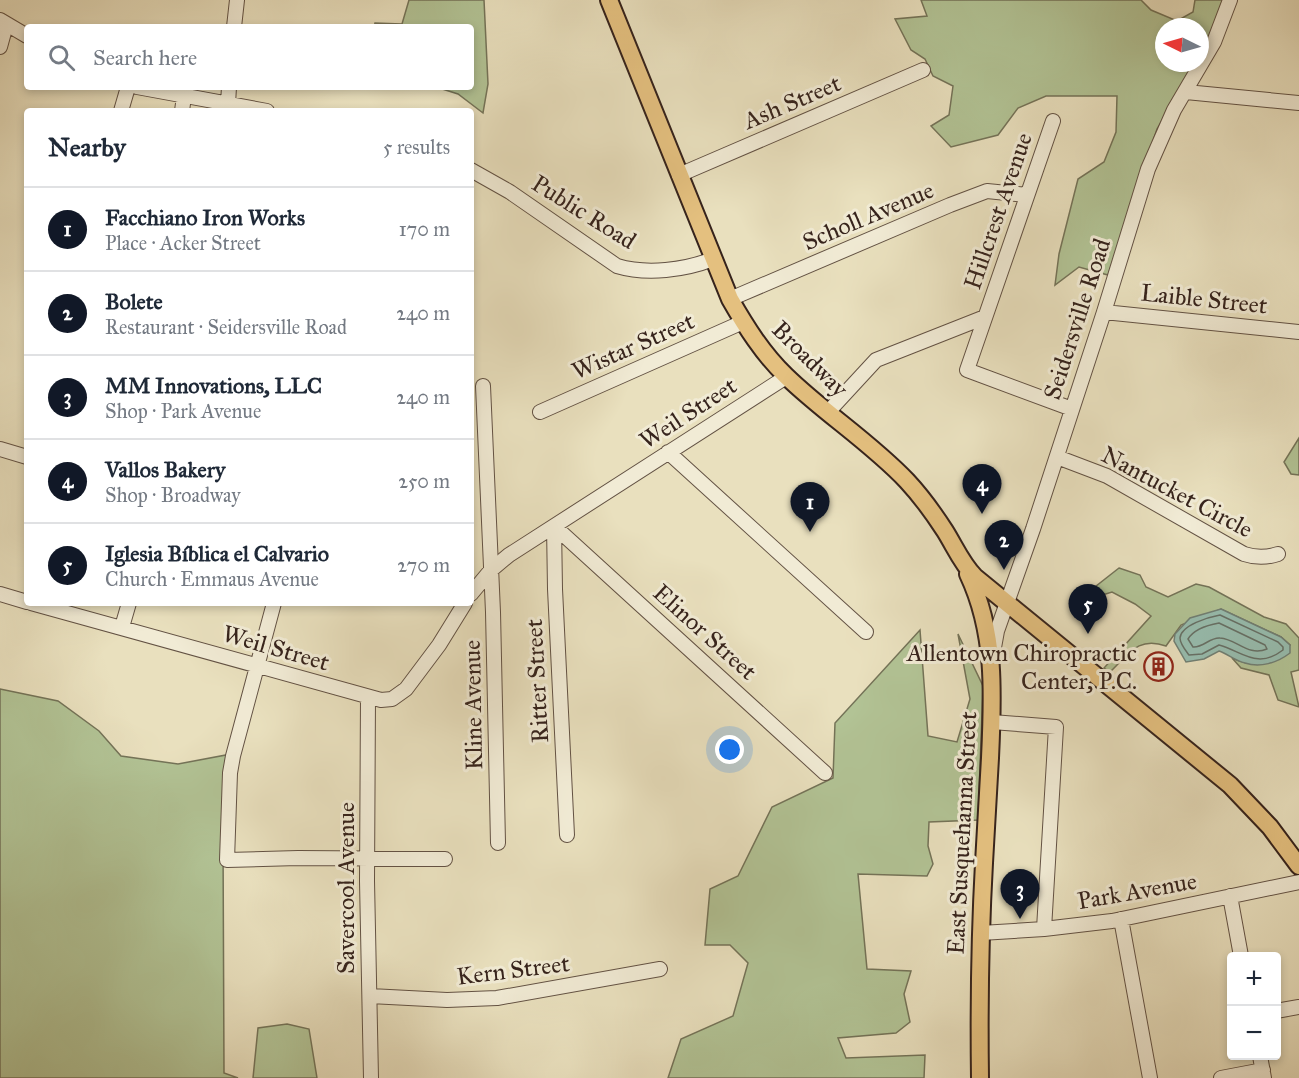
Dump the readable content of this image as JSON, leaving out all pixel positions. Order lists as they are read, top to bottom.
{
  "streets": {
    "main road": ["Broadway", "East Susquehanna Street"],
    "street": [
      "Ash Street",
      "Hillcrest Avenue",
      "Public Road",
      "Scholl Avenue",
      "Laible Street",
      "Seidersville Road",
      "Wistar Street",
      "Weil Street",
      "Nantucket Circle",
      "Elinor Street",
      "Ritter Street",
      "Kline Avenue",
      "Savercool Avenue",
      "Park Avenue",
      "Kern Street"
    ]
  },
  "crossings": [
    ["Ash Street", "Broadway"],
    ["Hillcrest Avenue", "Scholl Avenue"],
    ["Hillcrest Avenue", "Seidersville Road"],
    ["Public Road", "Broadway"],
    ["Scholl Avenue", "Broadway"],
    ["Laible Street", "Seidersville Road"],
    ["Seidersville Road", "Broadway"],
    ["Seidersville Road", "Nantucket Circle"],
    ["Seidersville Road", "East Susquehanna Street"],
    ["Wistar Street", "Broadway"],
    ["Broadway", "Weil Street"],
    ["Broadway", "East Susquehanna Street"],
    ["Weil Street", "Elinor Street"],
    ["Weil Street", "Ritter Street"],
    ["Weil Street", "Kline Avenue"],
    ["Weil Street", "Savercool Avenue"],
    ["Elinor Street", "Ritter Street"],
    ["East Susquehanna Street", "Park Avenue"],
    ["Savercool Avenue", "Kern Street"]
  ],
  "places": {
    "building": ["Allentown Chiropractic Center, P.C."]
  },
  "north": "left",
  "page": {
    "search": "Search here",
    "heading": ["Nearby", "5 results"],
    "list": [
      {
        "mark": "1",
        "name": "Facchiano Iron Works",
        "note": "Place · Acker Street",
        "value": "170 m"
      },
      {
        "mark": "2",
        "name": "Bolete",
        "note": "Restaurant · Seidersville Road",
        "value": "240 m"
      },
      {
        "mark": "3",
        "name": "MM Innovations, LLC",
        "note": "Shop · Park Avenue",
        "value": "240 m"
      },
      {
        "mark": "4",
        "name": "Vallos Bakery",
        "note": "Shop · Broadway",
        "value": "250 m"
      },
      {
        "mark": "5",
        "name": "Iglesia Bíblica el Calvario",
        "note": "Church · Emmaus Avenue",
        "value": "270 m"
      }
    ],
    "pins": [
      "4",
      "1",
      "2",
      "5",
      "3"
    ],
    "map_buttons": ["+", "−"]
  }
}
